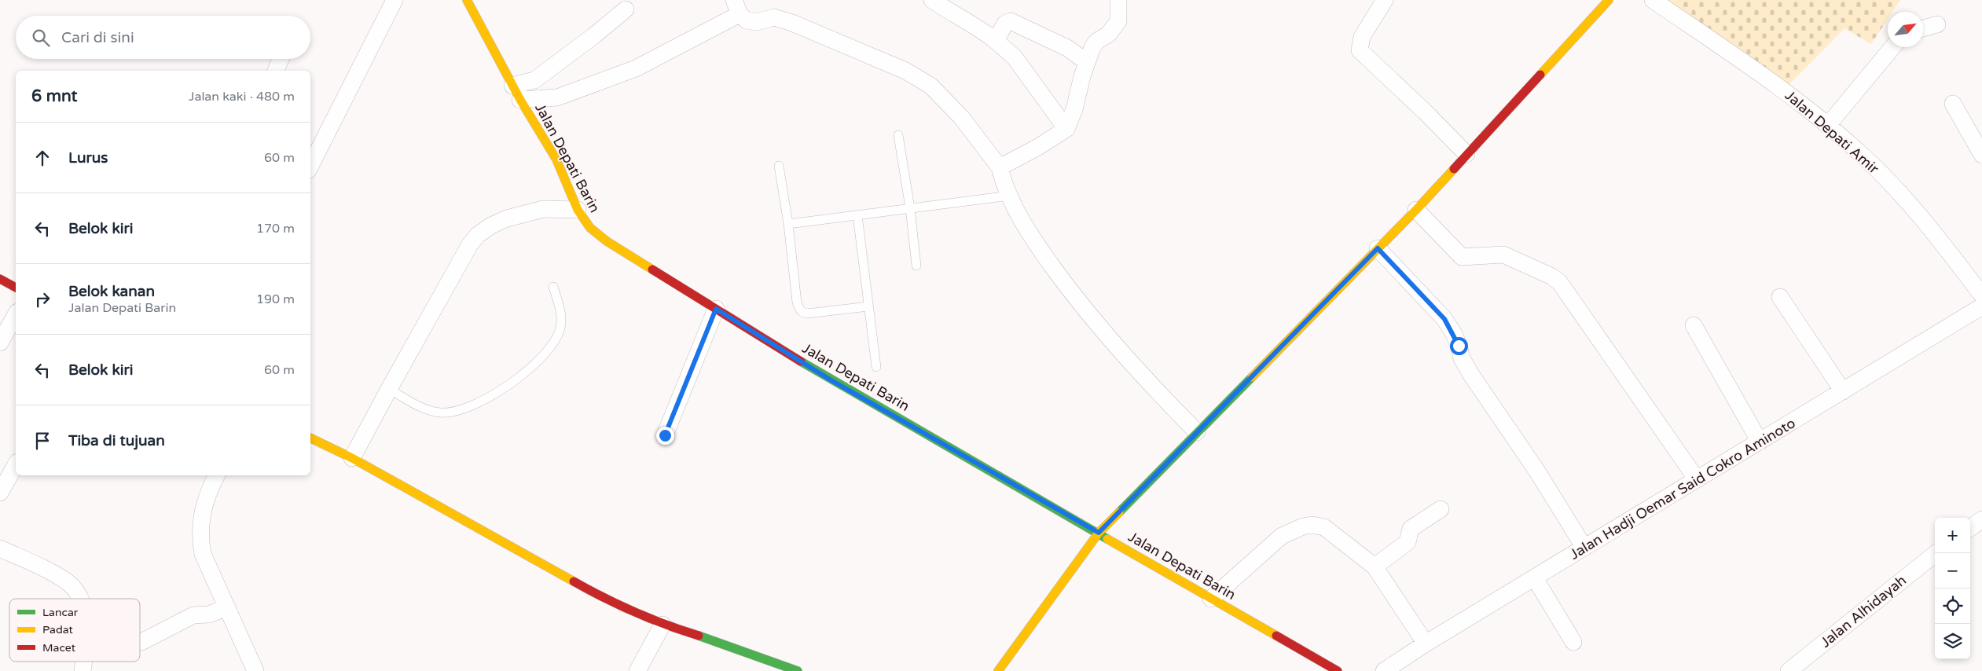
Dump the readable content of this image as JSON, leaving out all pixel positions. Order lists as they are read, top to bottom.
{
  "streets": {
    "street": [
      "Jalan Depati Amir",
      "Jalan Depati Barin",
      "Jalan Hadji Oemar Said Cokro Aminoto",
      "Jalan Alhidayah"
    ]
  },
  "legend": ["Lancar", "Padat", "Macet"],
  "north": "top right",
  "page": {
    "search": "Cari di sini",
    "heading": ["6 mnt", "Jalan kaki · 480 m"],
    "list": [
      ["Lurus", "60 m"],
      ["Belok kiri", "170 m"],
      ["Belok kanan", "Jalan Depati Barin", "190 m"],
      ["Belok kiri", "60 m"],
      "Tiba di tujuan"
    ],
    "map_buttons": ["+", "−"]
  }
}
